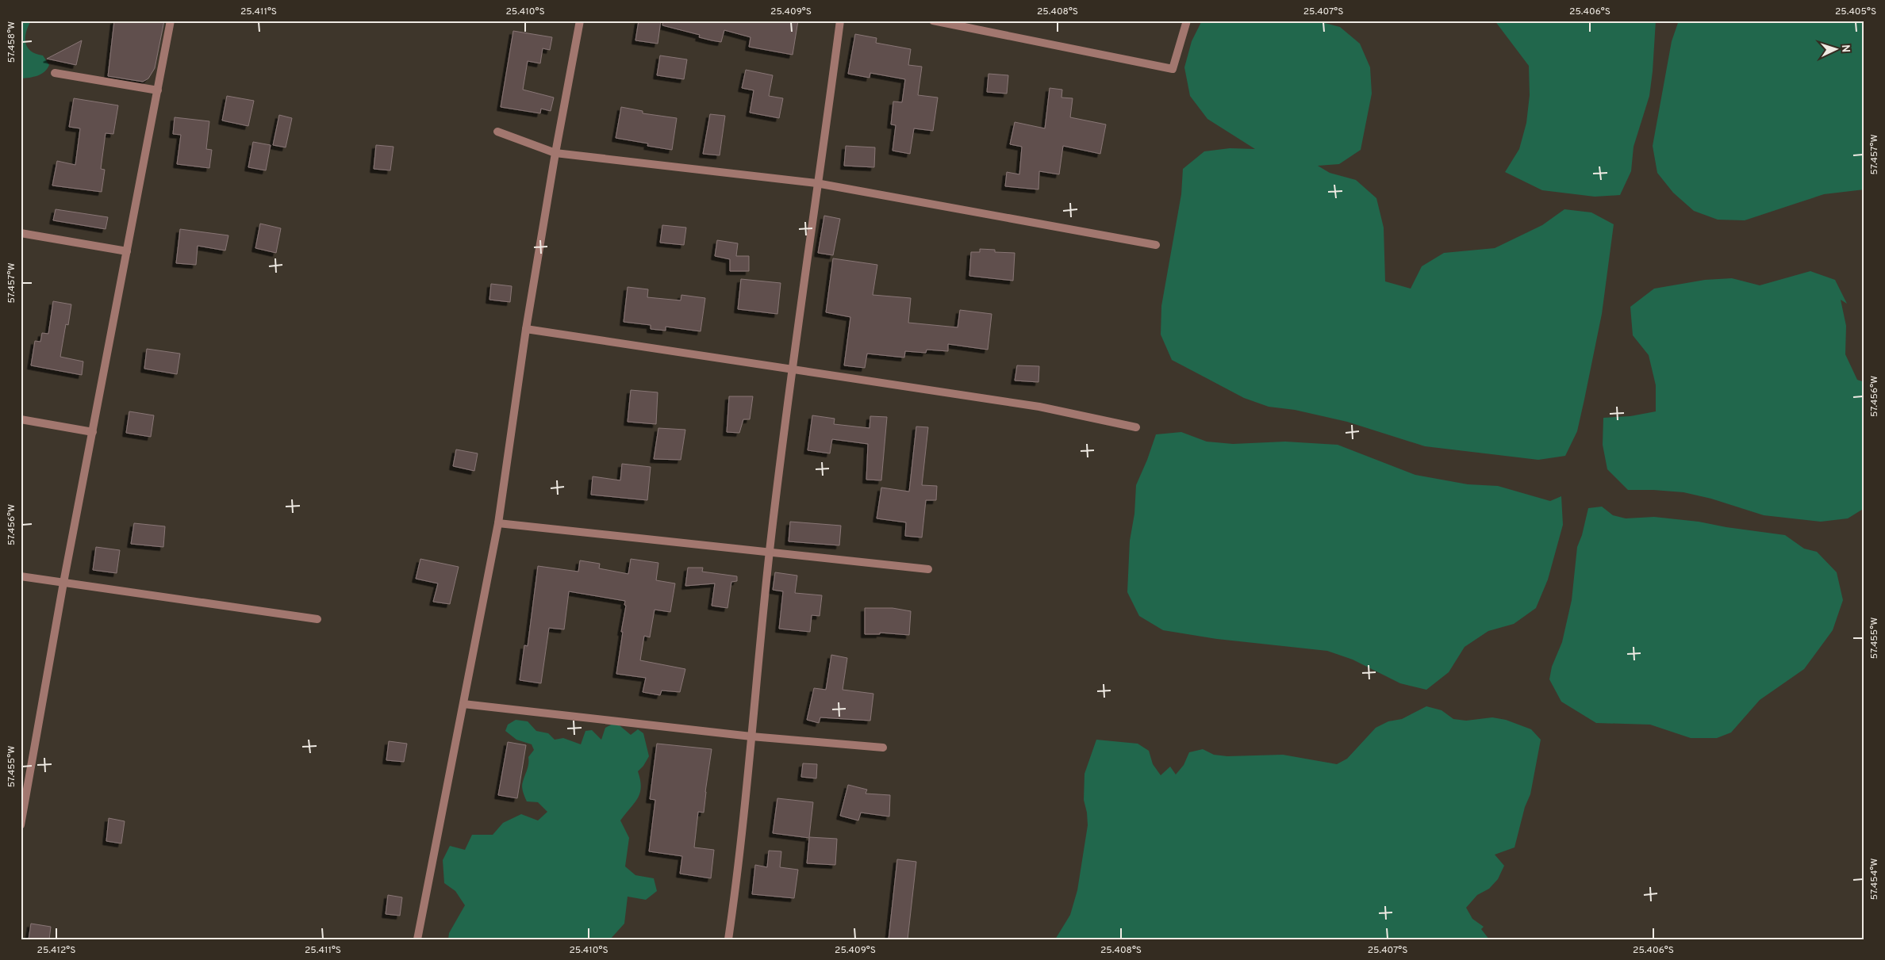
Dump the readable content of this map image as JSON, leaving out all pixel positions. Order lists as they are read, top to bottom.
{
  "north": "right",
  "coordinates": [
    "25.411°S",
    "25.410°S",
    "25.409°S",
    "25.408°S",
    "25.407°S",
    "25.406°S",
    "25.405°S",
    "57.458°W",
    "57.457°W",
    "57.456°W",
    "57.455°W",
    "57.454°W",
    "25.412°S"
  ]
}
